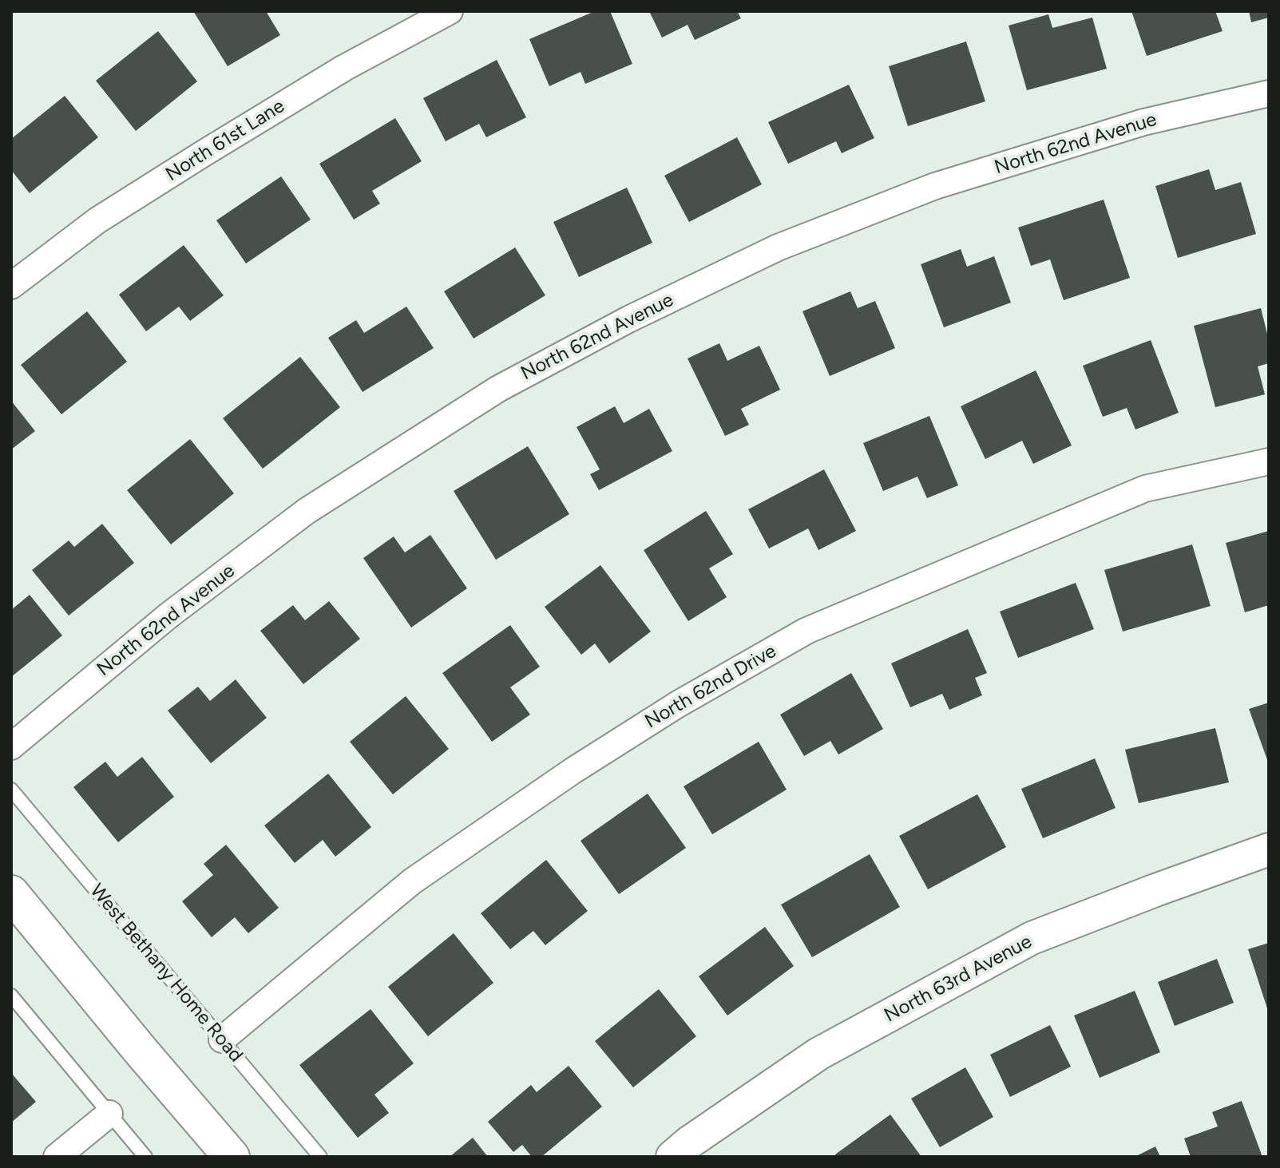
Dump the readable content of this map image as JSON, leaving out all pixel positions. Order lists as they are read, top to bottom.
{
  "streets": {
    "street": [
      "North 61st Lane",
      "North 62nd Avenue",
      "North 62nd Drive",
      "North 63rd Avenue"
    ],
    "lane": ["West Bethany Home Road"]
  },
  "crossings": [
    ["North 62nd Drive", "West Bethany Home Road"]
  ]
}
